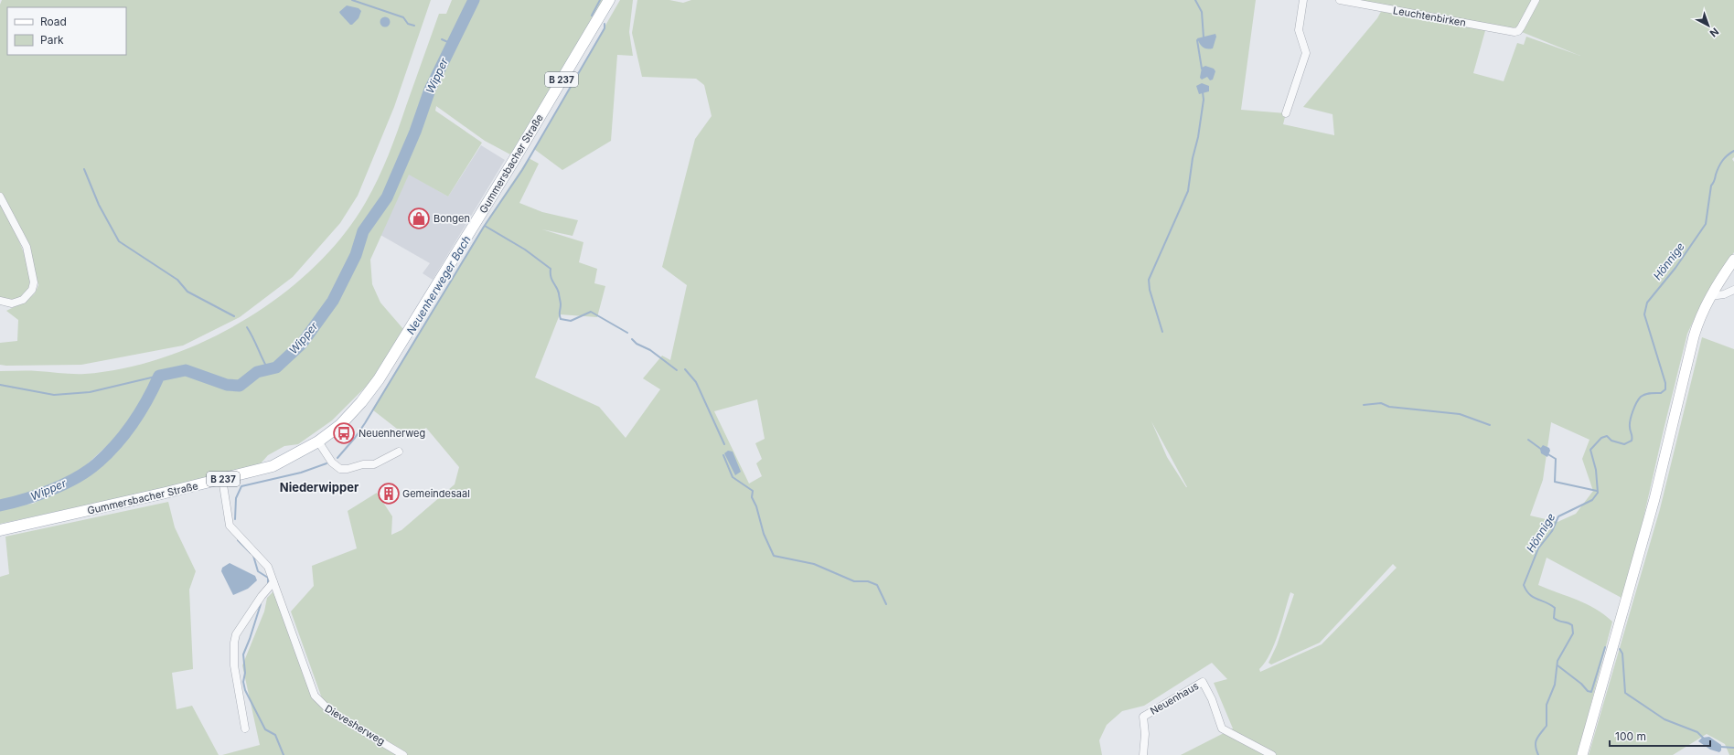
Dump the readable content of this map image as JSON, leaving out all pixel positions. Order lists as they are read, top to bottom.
{
  "streets": {
    "main road": ["B 237", "Gummersbacher Straße"],
    "street": ["Leuchtenbirken", "Neuenhaus", "Dievesherweg"]
  },
  "districts": ["Niederwipper"],
  "water": ["Wipper", "Hönnige", "Neuenherweger Bach"],
  "places": {
    "shop": ["Bongen"],
    "bus stop": ["Neuenherweg"],
    "building": ["Gemeindesaal"]
  },
  "legend": ["Road", "Park"],
  "scale_bar": "100 m",
  "north": "bottom right"
}
